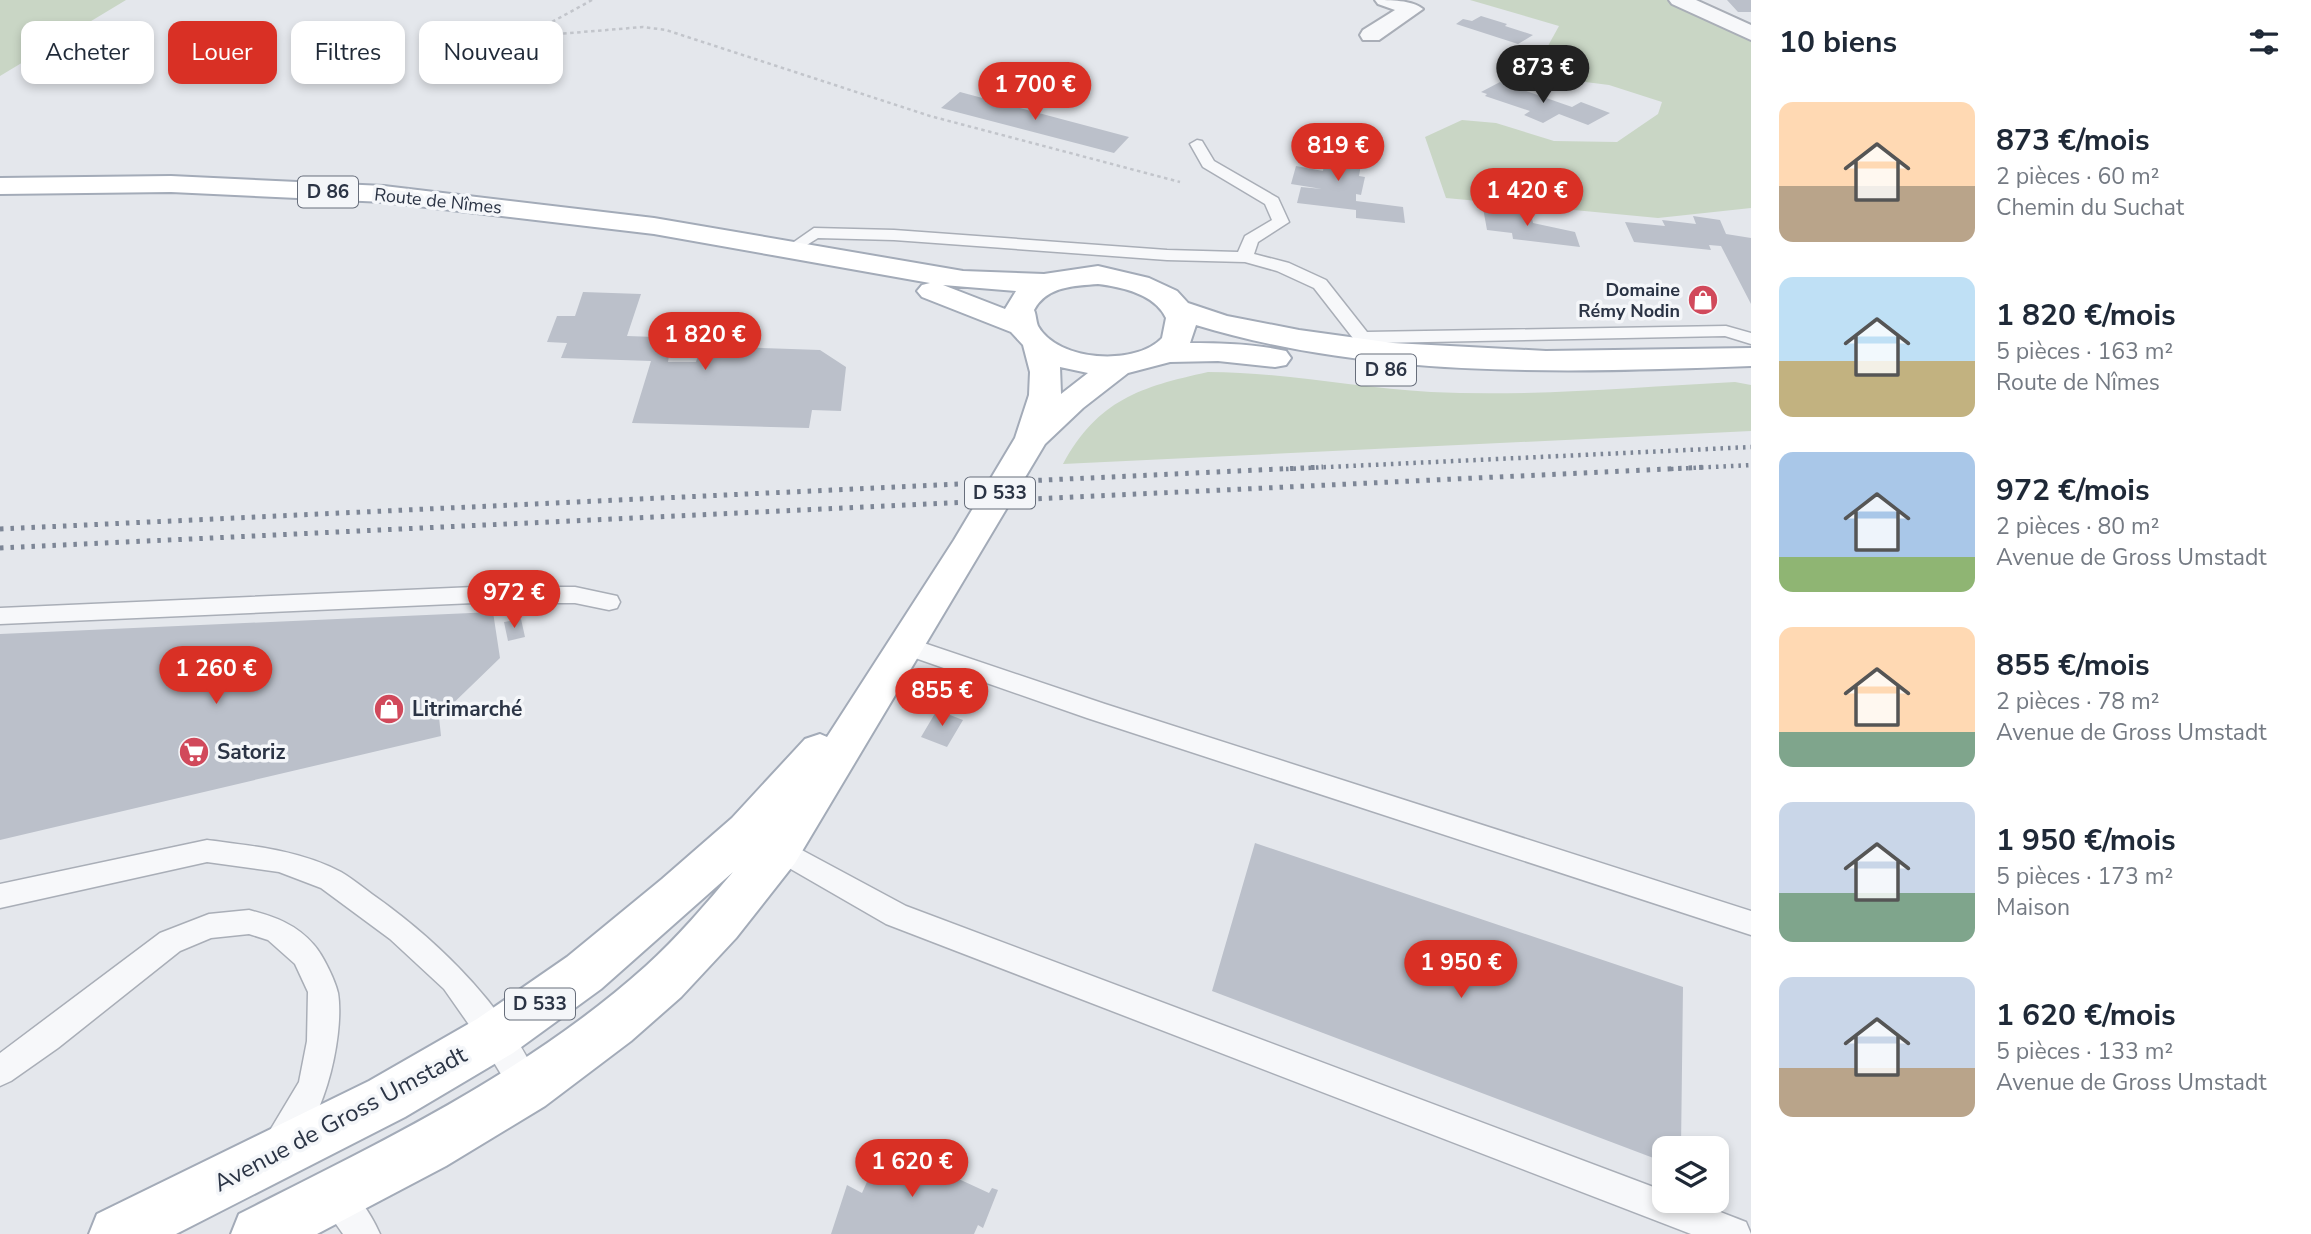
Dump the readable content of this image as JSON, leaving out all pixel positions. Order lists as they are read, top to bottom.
{
  "streets": {
    "main road": [
      "D 86",
      "Route de Nîmes",
      "D 533",
      "Avenue de Gross Umstadt"
    ]
  },
  "crossings": [
    ["D 86", "Route de Nîmes"],
    ["D 86", "Avenue de Gross Umstadt"],
    ["Route de Nîmes", "Avenue de Gross Umstadt"]
  ],
  "places": {
    "shop": ["Domaine Rémy Nodin", "Litrimarché"],
    "supermarket": ["Satoriz"]
  },
  "page": {
    "heading": "10 biens",
    "chip": [
      "Acheter",
      "Louer",
      "Filtres",
      "Nouveau"
    ],
    "price": [
      "873 €",
      "1 700 €",
      "819 €",
      "1 420 €",
      "1 820 €",
      "972 €",
      "1 260 €",
      "855 €",
      "1 950 €",
      "1 620 €"
    ],
    "list": [
      {
        "name": "873 €/mois",
        "note": "2 pièces · 60 m² · Chemin du Suchat"
      },
      {
        "name": "1 820 €/mois",
        "note": "5 pièces · 163 m² · Route de Nîmes"
      },
      {
        "name": "972 €/mois",
        "note": "2 pièces · 80 m² · Avenue de Gross Umstadt"
      },
      {
        "name": "855 €/mois",
        "note": "2 pièces · 78 m² · Avenue de Gross Umstadt"
      },
      {
        "name": "1 950 €/mois",
        "note": "5 pièces · 173 m² · Maison"
      },
      {
        "name": "1 620 €/mois",
        "note": "5 pièces · 133 m² · Avenue de Gross Umstadt"
      }
    ]
  }
}
